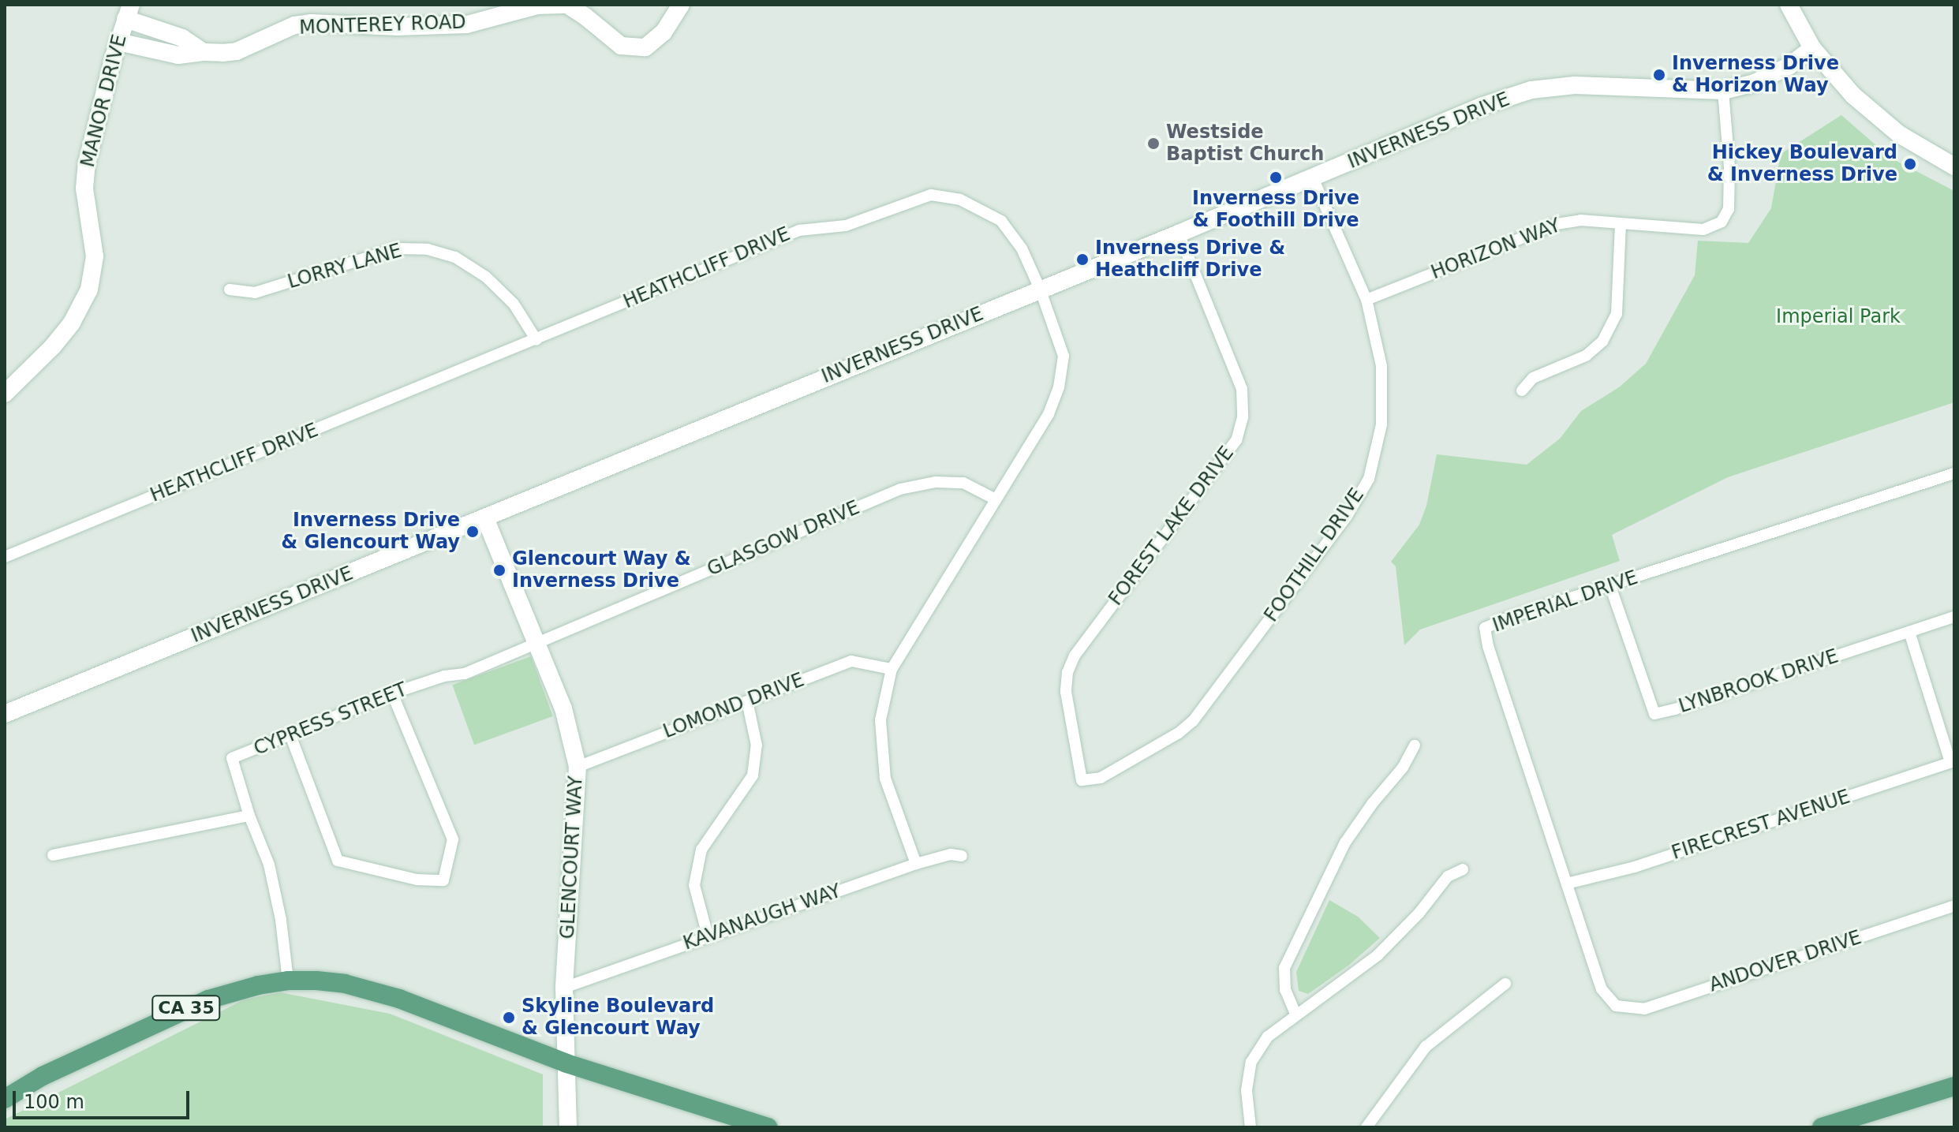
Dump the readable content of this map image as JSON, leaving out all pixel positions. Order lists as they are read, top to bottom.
{
  "streets": {
    "main road": ["CA 35"],
    "street": [
      "MONTEREY ROAD",
      "MANOR DRIVE",
      "INVERNESS DRIVE",
      "HORIZON WAY",
      "LORRY LANE",
      "HEATHCLIFF DRIVE",
      "FOREST LAKE DRIVE",
      "GLASGOW DRIVE",
      "FOOTHILL DRIVE",
      "IMPERIAL DRIVE",
      "LYNBROOK DRIVE",
      "LOMOND DRIVE",
      "CYPRESS STREET",
      "FIRECREST AVENUE",
      "GLENCOURT WAY",
      "KAVANAUGH WAY",
      "ANDOVER DRIVE"
    ]
  },
  "crossings": [
    ["MONTEREY ROAD", "MANOR DRIVE"],
    ["INVERNESS DRIVE", "HORIZON WAY"],
    ["INVERNESS DRIVE", "HEATHCLIFF DRIVE"],
    ["INVERNESS DRIVE", "FOREST LAKE DRIVE"],
    ["INVERNESS DRIVE", "FOOTHILL DRIVE"],
    ["INVERNESS DRIVE", "GLENCOURT WAY"],
    ["HORIZON WAY", "FOOTHILL DRIVE"],
    ["LORRY LANE", "HEATHCLIFF DRIVE"],
    ["HEATHCLIFF DRIVE", "GLASGOW DRIVE"],
    ["HEATHCLIFF DRIVE", "LOMOND DRIVE"],
    ["HEATHCLIFF DRIVE", "KAVANAUGH WAY"],
    ["FOREST LAKE DRIVE", "FOOTHILL DRIVE"],
    ["GLASGOW DRIVE", "CYPRESS STREET"],
    ["GLASGOW DRIVE", "GLENCOURT WAY"],
    ["IMPERIAL DRIVE", "LYNBROOK DRIVE"],
    ["IMPERIAL DRIVE", "FIRECREST AVENUE"],
    ["IMPERIAL DRIVE", "ANDOVER DRIVE"],
    ["LOMOND DRIVE", "GLENCOURT WAY"],
    ["CYPRESS STREET", "GLENCOURT WAY"],
    ["CYPRESS STREET", "CA 35"],
    ["GLENCOURT WAY", "KAVANAUGH WAY"],
    ["GLENCOURT WAY", "CA 35"]
  ],
  "parks": ["Imperial Park"],
  "places": [
    "Inverness Drive & Horizon Way",
    "Westside Baptist Church",
    "Hickey Boulevard & Inverness Drive",
    "Inverness Drive & Foothill Drive",
    "Inverness Drive & Heathcliff Drive",
    "Inverness Drive & Glencourt Way",
    "Glencourt Way & Inverness Drive",
    "Skyline Boulevard & Glencourt Way"
  ],
  "scale_bar": "100 m"
}
